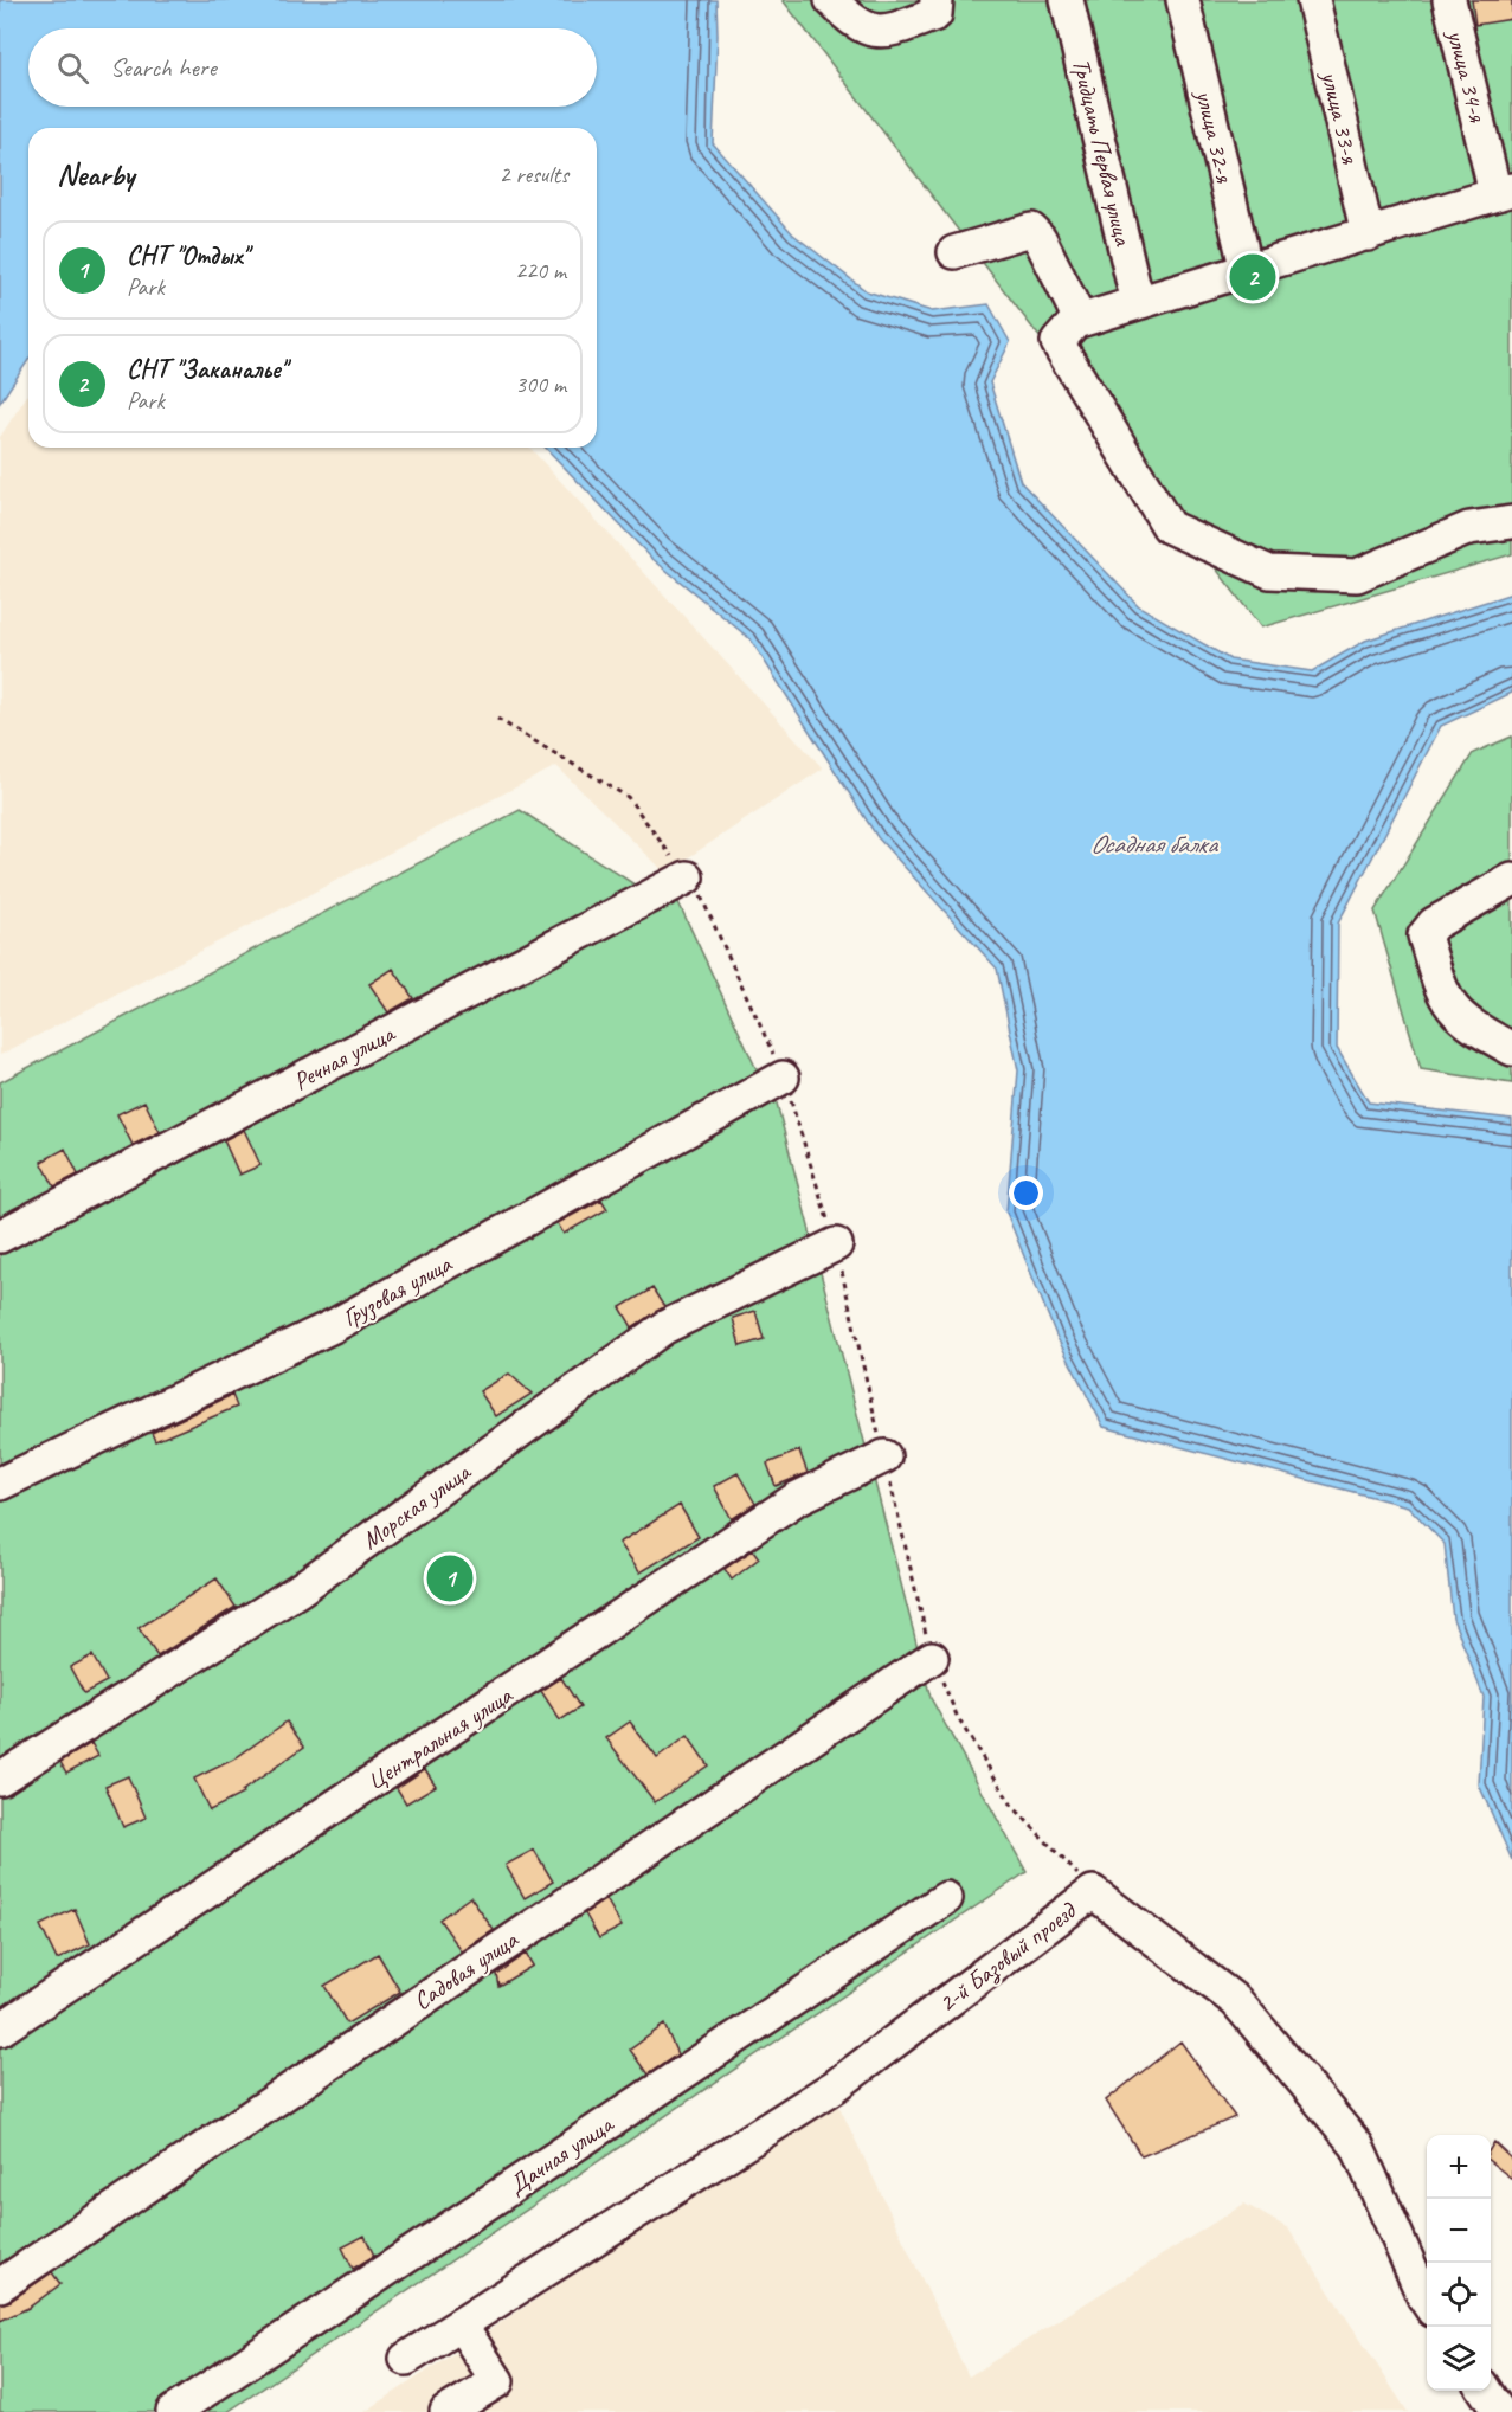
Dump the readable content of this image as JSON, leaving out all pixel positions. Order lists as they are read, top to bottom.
{
  "streets": {
    "street": [
      "улица 34-я",
      "улица 33-я",
      "улица 32-я",
      "Тридцать Первая улица",
      "Речная улица",
      "Грузовая улица",
      "Морская улица",
      "Центральная улица",
      "2-й Базовый проезд",
      "Садовая улица",
      "Дачная улица"
    ]
  },
  "water": ["Осадная балка"],
  "page": {
    "search": "Search here",
    "heading": ["Nearby", "2 results"],
    "list": [
      {
        "mark": "1",
        "name": "СНТ \"Отдых\"",
        "note": "Park",
        "value": "220 m"
      },
      {
        "mark": "2",
        "name": "СНТ \"Заканалье\"",
        "note": "Park",
        "value": "300 m"
      }
    ],
    "pins": ["2", "1"],
    "map_buttons": ["+", "−"]
  }
}
